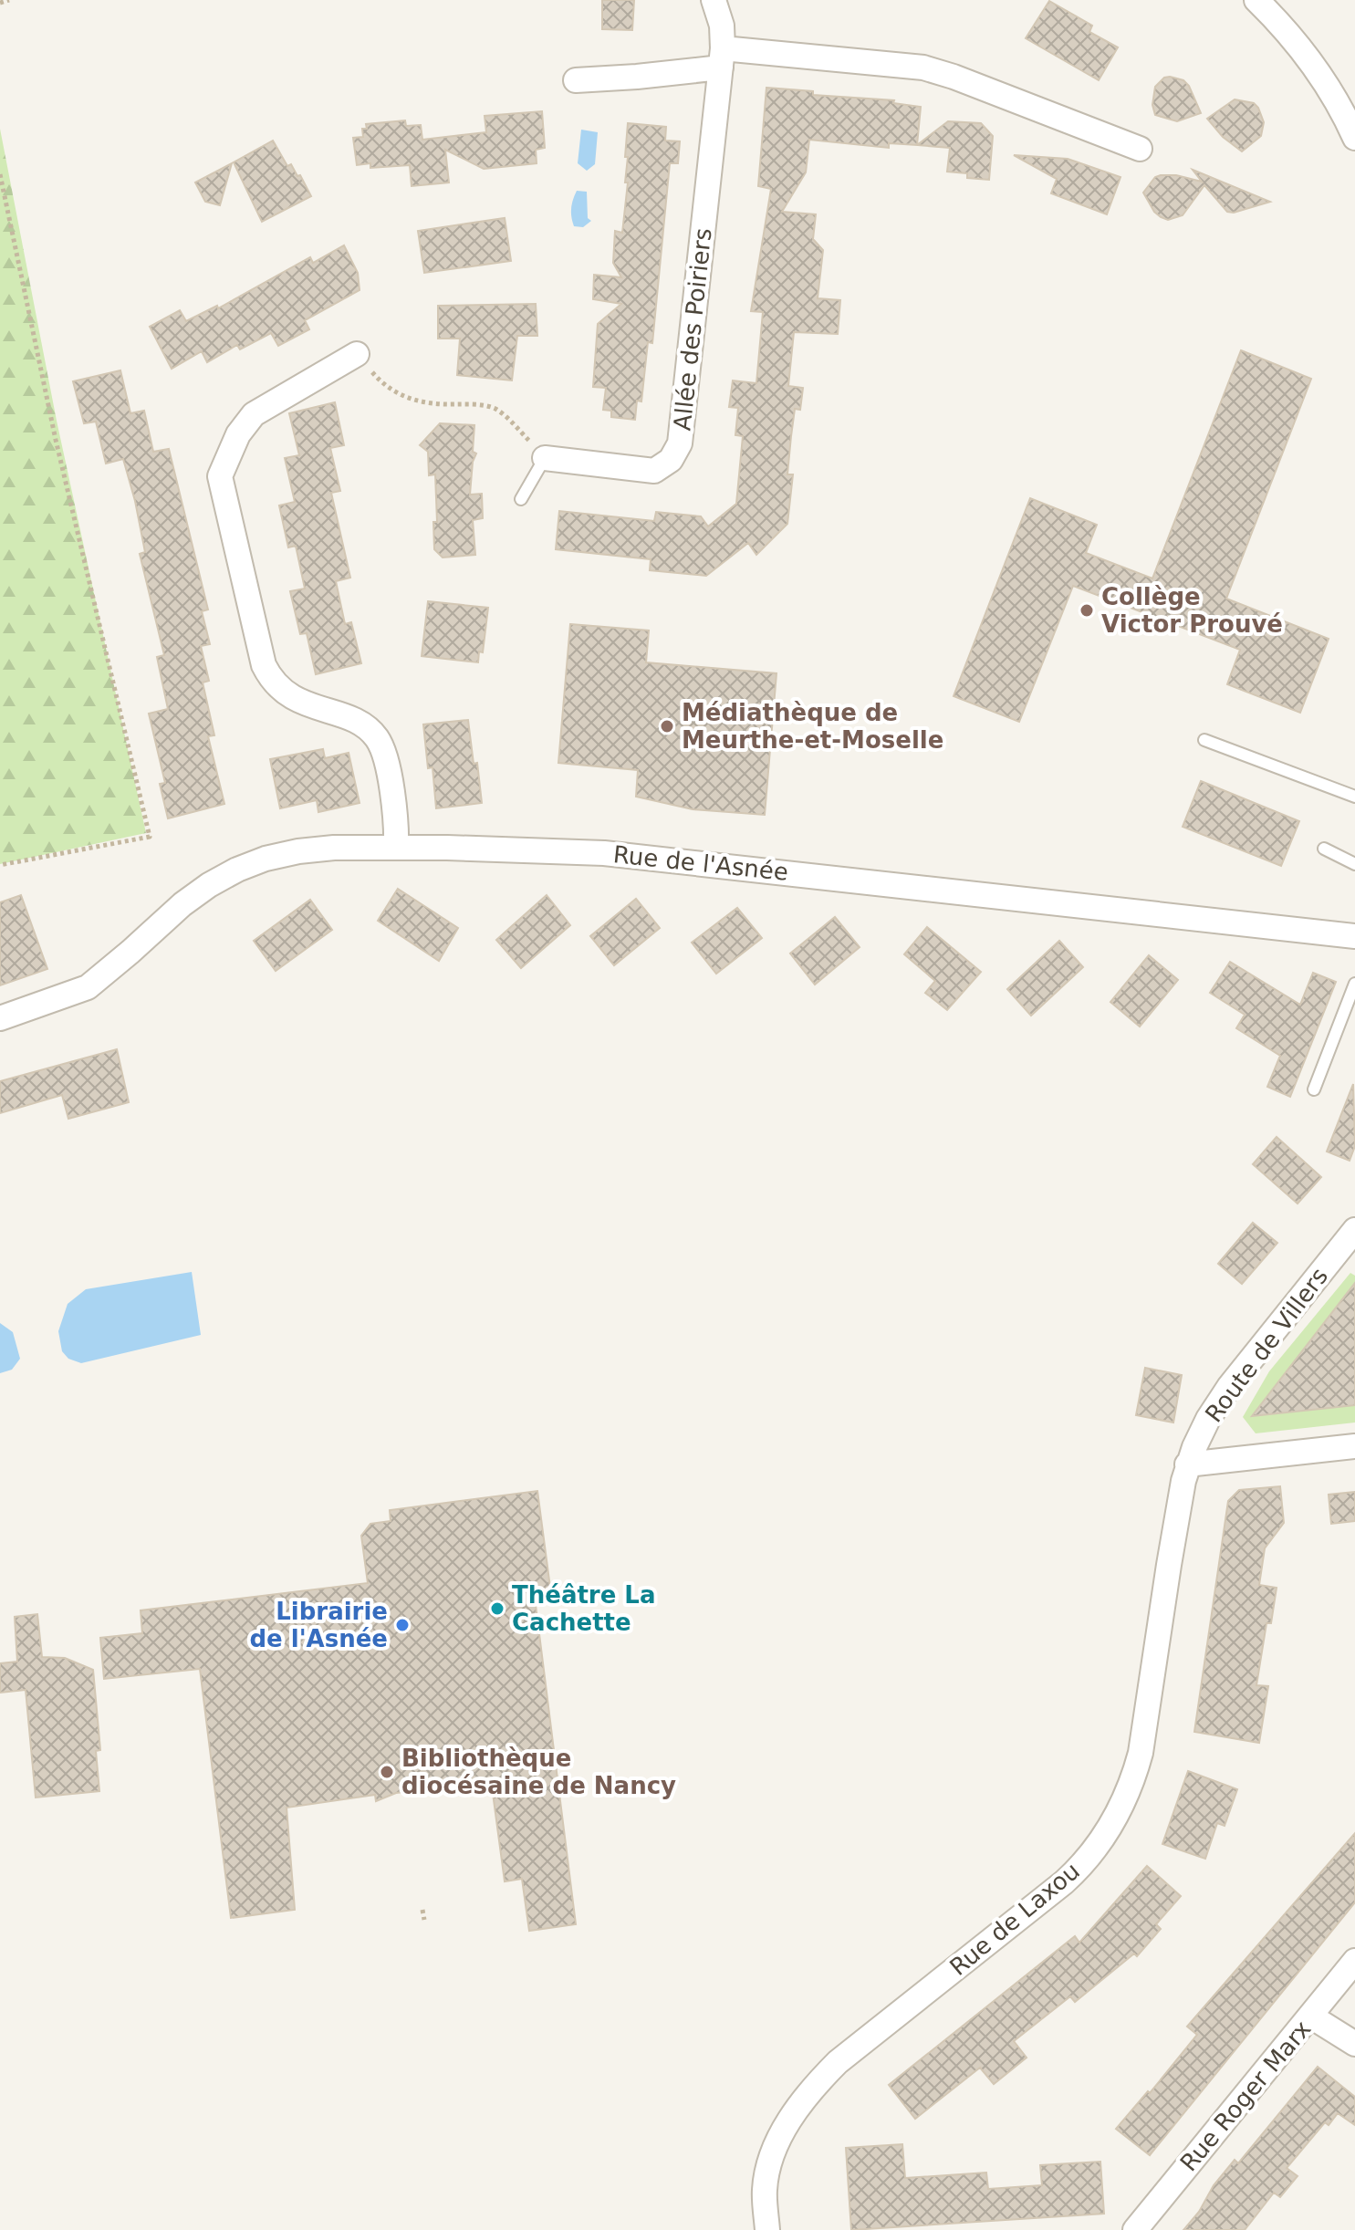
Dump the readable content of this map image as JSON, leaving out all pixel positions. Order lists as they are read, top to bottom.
{
  "streets": {
    "street": [
      "Allée des Poiriers",
      "Rue de l'Asnée",
      "Route de Villers",
      "Rue de Laxou",
      "Rue Roger Marx"
    ]
  },
  "crossings": [
    ["Route de Villers", "Rue de Laxou"]
  ],
  "places": [
    "Collège Victor Prouvé",
    "Médiathèque de Meurthe-et-Moselle",
    "Théâtre La Cachette",
    "Librairie de l'Asnée",
    "Bibliothèque diocésaine de Nancy"
  ]
}
